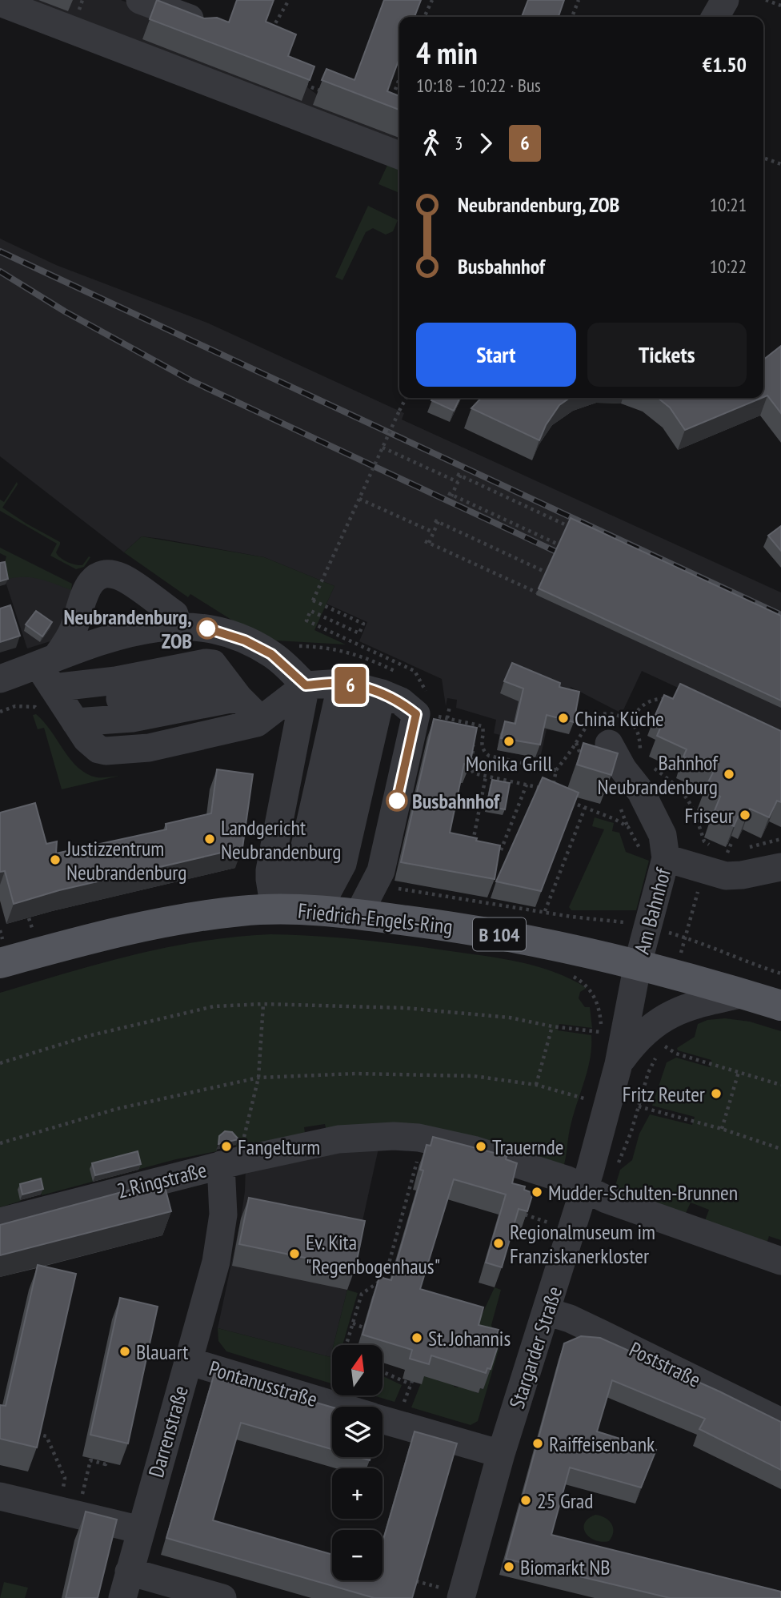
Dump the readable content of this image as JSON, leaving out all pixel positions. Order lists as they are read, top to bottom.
{
  "streets": {
    "main road": ["Friedrich-Engels-Ring", "B 104"],
    "street": [
      "Am Bahnhof",
      "2.Ringstraße",
      "Stargarder Straße",
      "Poststraße",
      "Pontanusstraße",
      "Darrenstraße"
    ]
  },
  "crossings": [
    ["Am Bahnhof", "Friedrich-Engels-Ring"],
    ["Am Bahnhof", "Stargarder Straße"],
    ["Friedrich-Engels-Ring", "Stargarder Straße"],
    ["2.Ringstraße", "Stargarder Straße"],
    ["2.Ringstraße", "Darrenstraße"],
    ["Stargarder Straße", "Poststraße"],
    ["Stargarder Straße", "Pontanusstraße"],
    ["Pontanusstraße", "Darrenstraße"]
  ],
  "places": [
    "Neubrandenburg, ZOB",
    "China Küche",
    "Monika Grill",
    "Bahnhof Neubrandenburg",
    "Busbahnhof",
    "Friseur",
    "Landgericht Neubrandenburg",
    "Justizzentrum Neubrandenburg",
    "Fritz Reuter",
    "Fangelturm",
    "Trauernde",
    "Mudder-Schulten-Brunnen",
    "Regionalmuseum im Franziskanerkloster",
    "Ev. Kita \"Regenbogenhaus\"",
    "St. Johannis",
    "Blauart",
    "Raiffeisenbank",
    "25 Grad",
    "Biomarkt NB"
  ],
  "lines": ["bus line 6"],
  "north": "top",
  "page": {
    "on_map": "6",
    "heading": ["4 min", "10:18 – 10:22 · Bus", "€1.50"],
    "legs": ["3", "6"],
    "list": [
      {
        "name": "Neubrandenburg, ZOB",
        "value": "10:21"
      },
      {
        "name": "Busbahnhof",
        "value": "10:22"
      }
    ],
    "buttons": ["Start", "Tickets"],
    "map_buttons": ["+", "−"]
  }
}
